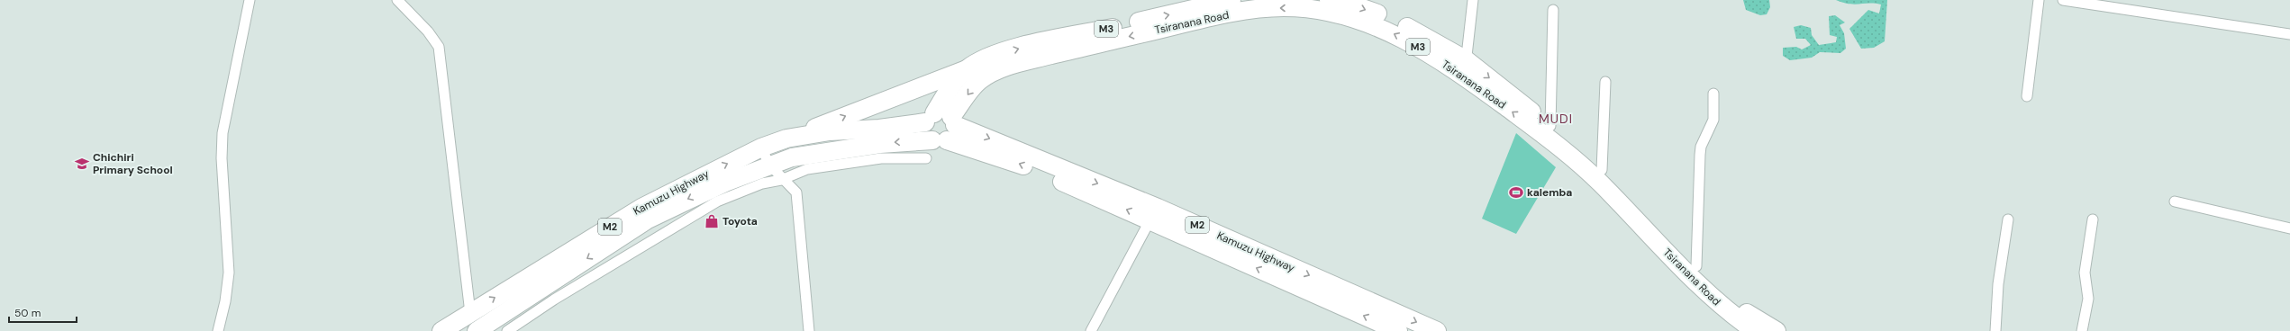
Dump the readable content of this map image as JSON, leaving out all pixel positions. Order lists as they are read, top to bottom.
{
  "streets": {
    "highway": [
      "Tsiranana Road",
      "M3",
      "Kamuzu Highway",
      "M2"
    ]
  },
  "crossings": [
    ["Tsiranana Road", "Kamuzu Highway"]
  ],
  "districts": ["MUDI"],
  "places": {
    "school or university": ["Chichiri Primary School"],
    "sports": ["kalemba"],
    "shop": ["Toyota"]
  },
  "scale_bar": "50 m"
}
